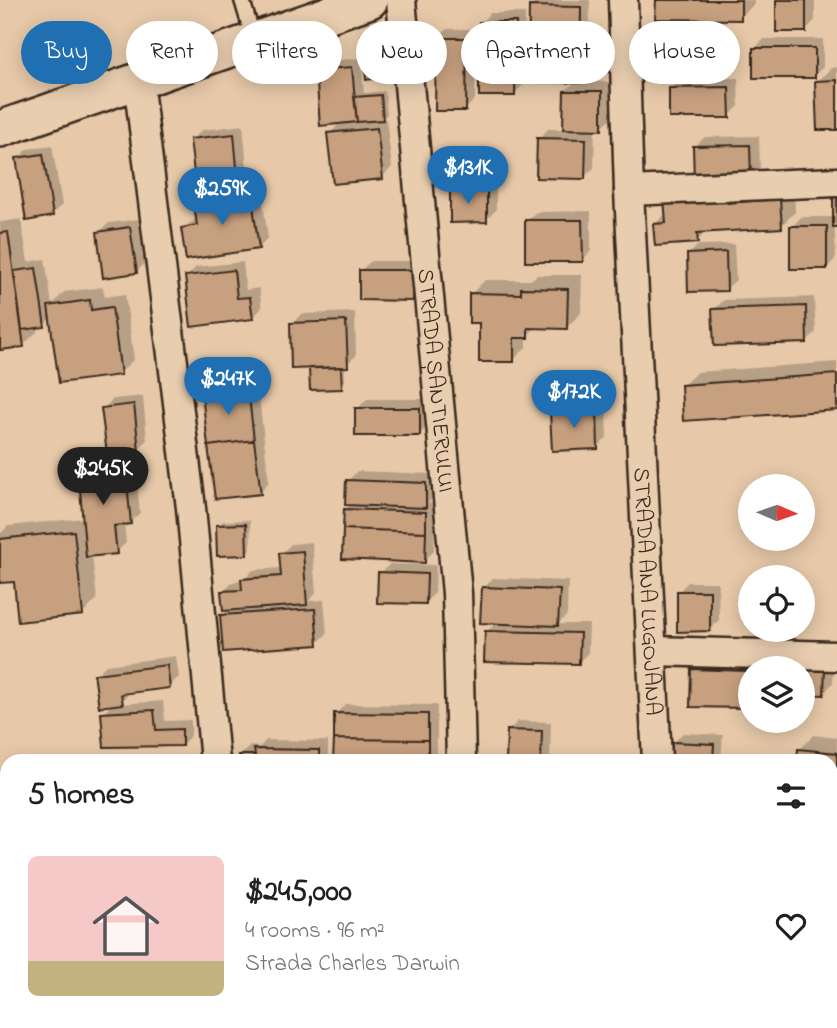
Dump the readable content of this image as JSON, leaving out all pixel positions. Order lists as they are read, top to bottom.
{
  "streets": {
    "street": ["STRADA ȘANTIERULUI", "STRADA ANA LUGOJANA"]
  },
  "north": "right",
  "page": {
    "chip": [
      "Buy",
      "Rent",
      "Filters",
      "New",
      "Apartment",
      "House"
    ],
    "price": [
      "$131K",
      "$259K",
      "$247K",
      "$172K",
      "$245K"
    ],
    "heading": "5 homes",
    "list": [
      {
        "name": "$245,000",
        "note": "4 rooms · 96 m² · Strada Charles Darwin"
      }
    ]
  }
}
